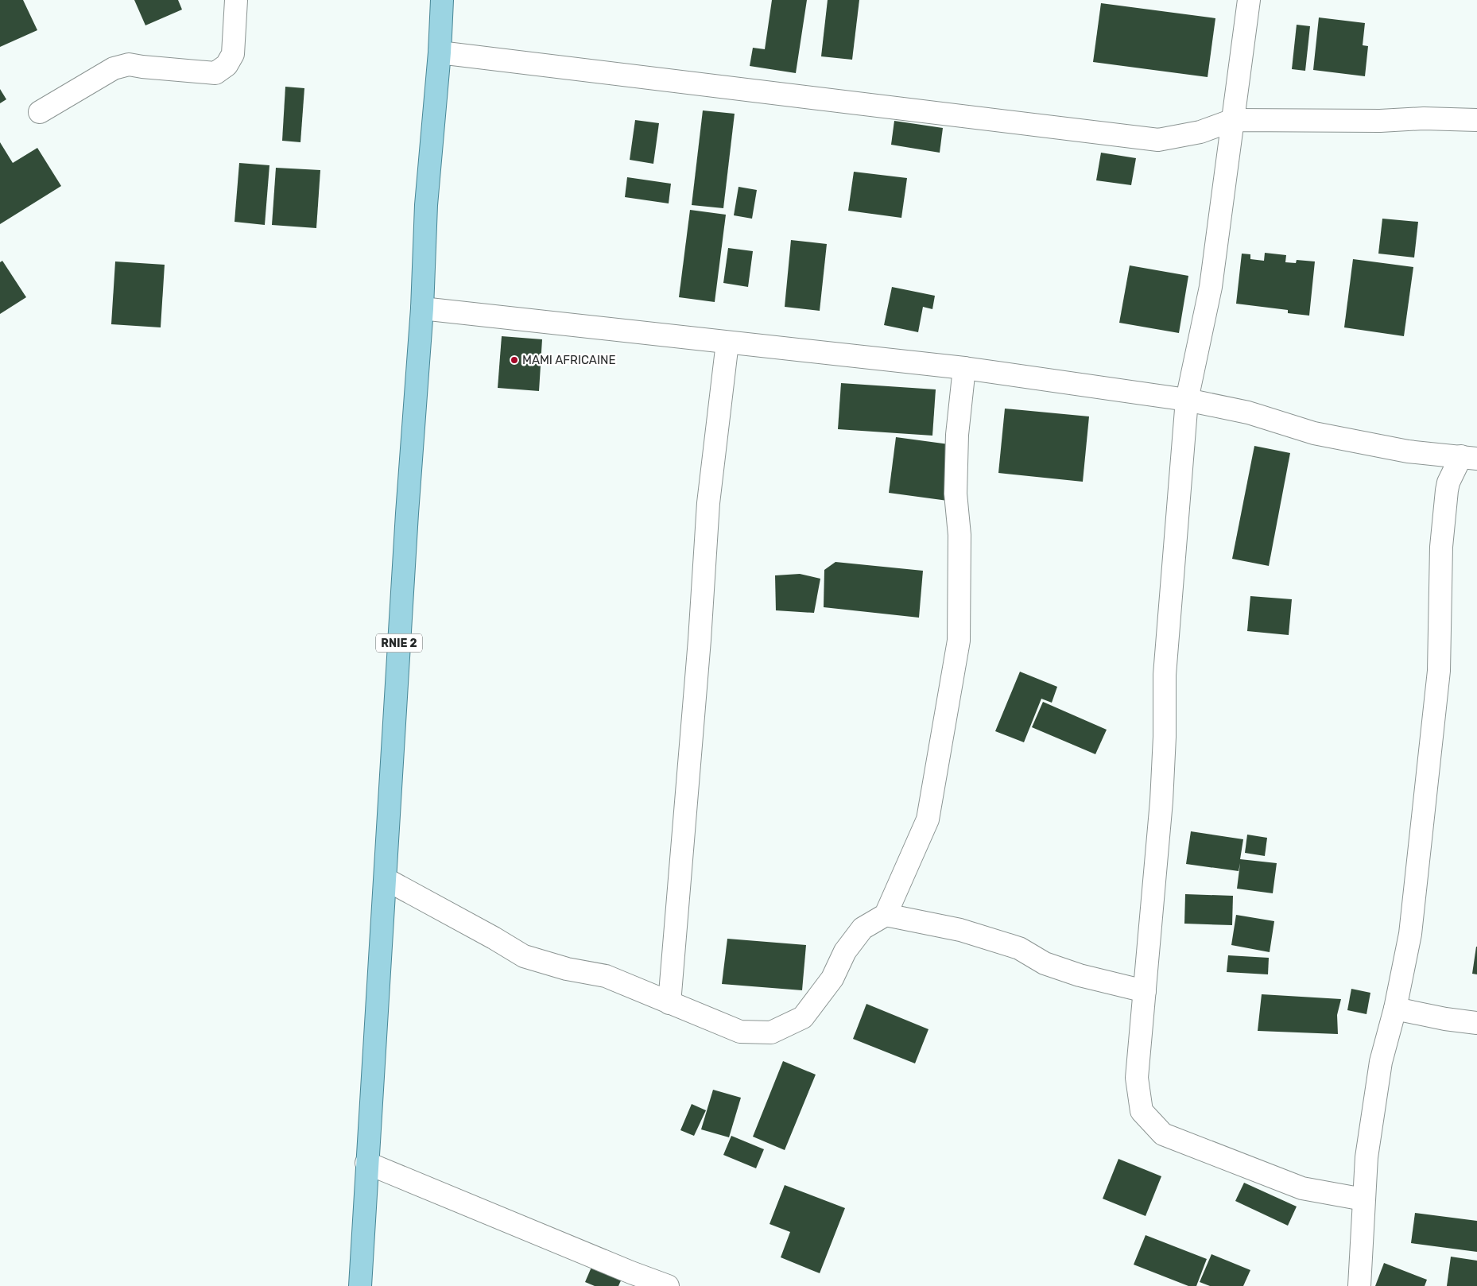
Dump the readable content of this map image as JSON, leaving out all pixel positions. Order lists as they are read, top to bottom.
{
  "streets": {
    "main road": ["RNIE 2"]
  },
  "places": ["MAMI AFRICAINE"]
}
